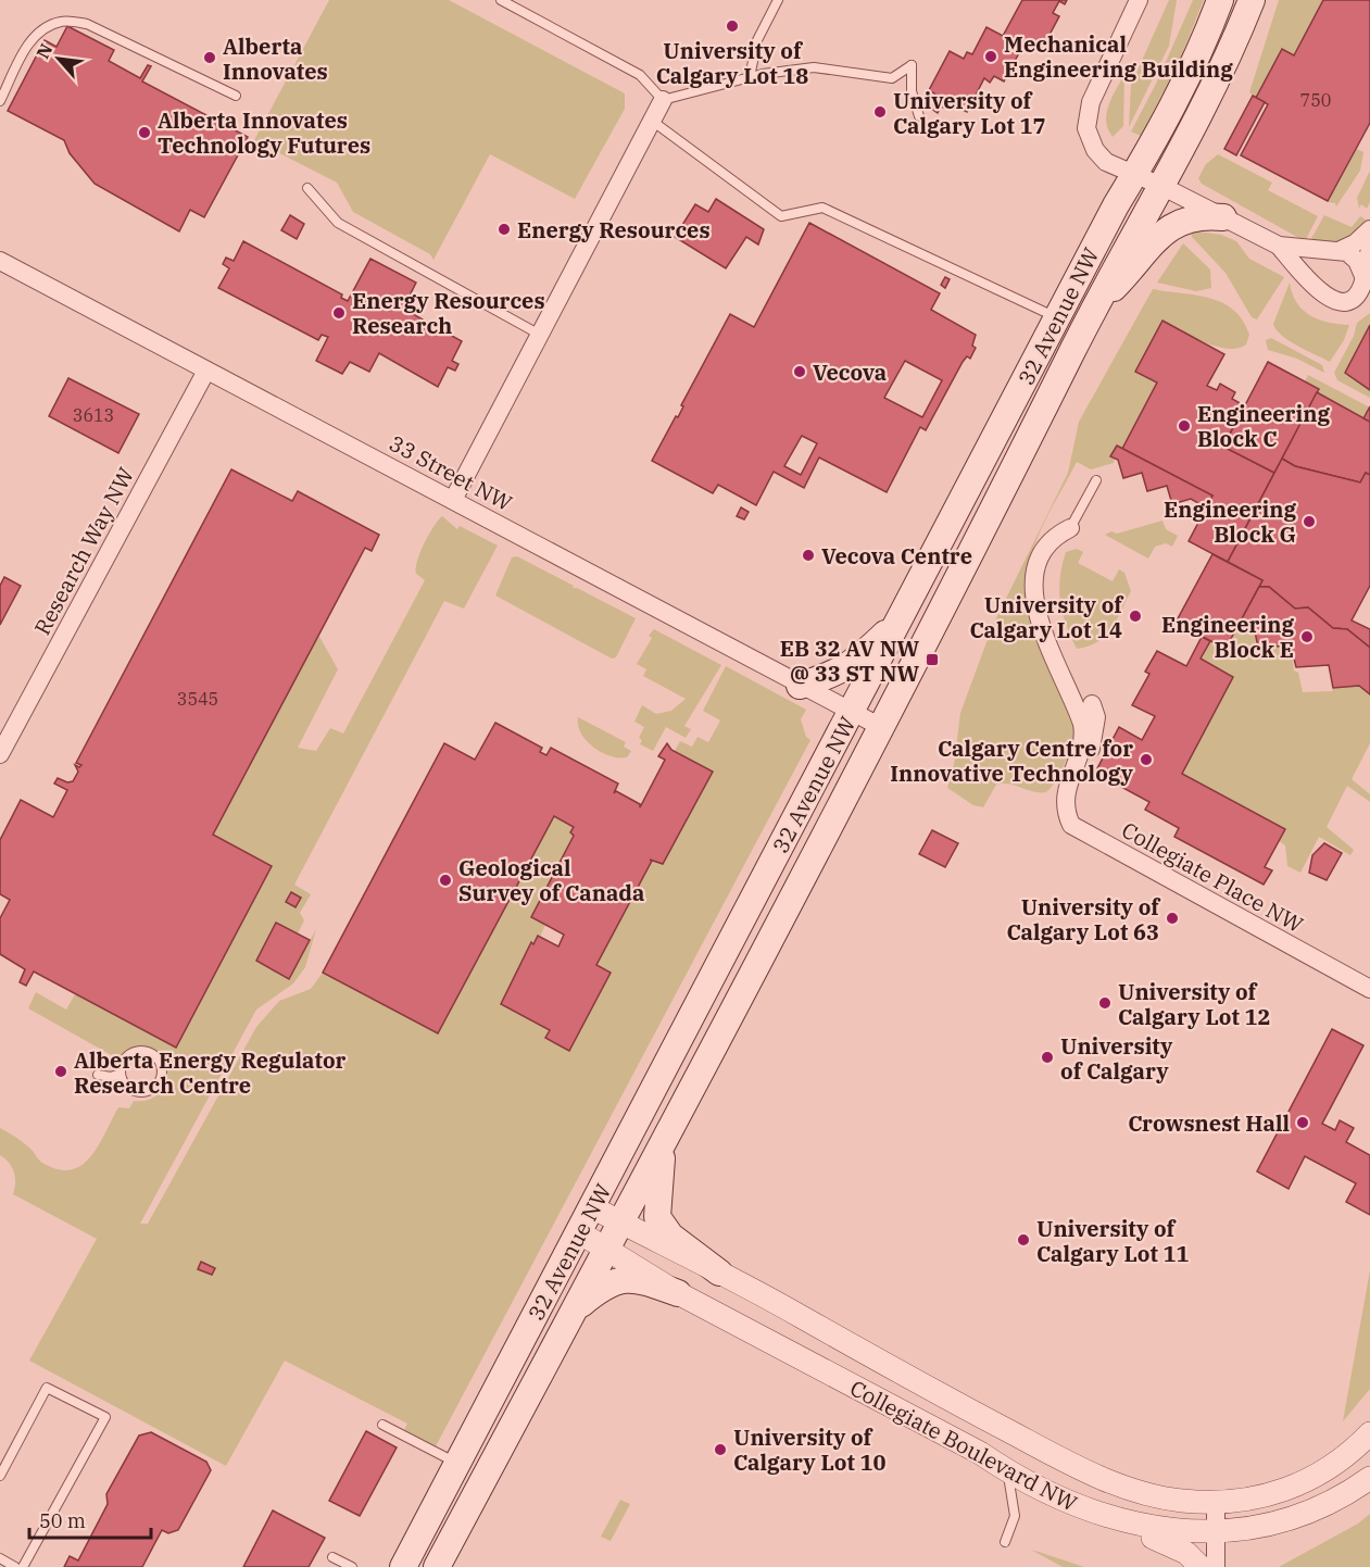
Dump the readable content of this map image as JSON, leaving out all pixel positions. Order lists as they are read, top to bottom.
{
  "streets": {
    "main road": ["32 Avenue NW"],
    "street": [
      "33 Street NW",
      "Research Way NW",
      "Collegiate Place NW",
      "Collegiate Boulevard NW"
    ]
  },
  "crossings": [
    ["32 Avenue NW", "33 Street NW"],
    ["32 Avenue NW", "Collegiate Boulevard NW"],
    ["33 Street NW", "Research Way NW"]
  ],
  "places": {
    "other": [
      "University of Calgary Lot 18",
      "Mechanical Engineering Building",
      "Alberta Innovates",
      "University of Calgary Lot 17",
      "Alberta Innovates Technology Futures",
      "Energy Resources",
      "Energy Resources Research",
      "Vecova",
      "Engineering Block C",
      "Engineering Block G",
      "Vecova Centre",
      "University of Calgary Lot 14",
      "Engineering Block E",
      "Calgary Centre for Innovative Technology",
      "Geological Survey of Canada",
      "University of Calgary Lot 63",
      "University of Calgary Lot 12",
      "University of Calgary",
      "Alberta Energy Regulator Research Centre",
      "Crowsnest Hall",
      "University of Calgary Lot 11",
      "University of Calgary Lot 10"
    ],
    "transit": ["EB 32 AV NW @ 33 ST NW"]
  },
  "house_numbers": ["750", "3613", "3545"],
  "scale_bar": "50 m",
  "north": "top left"
}
